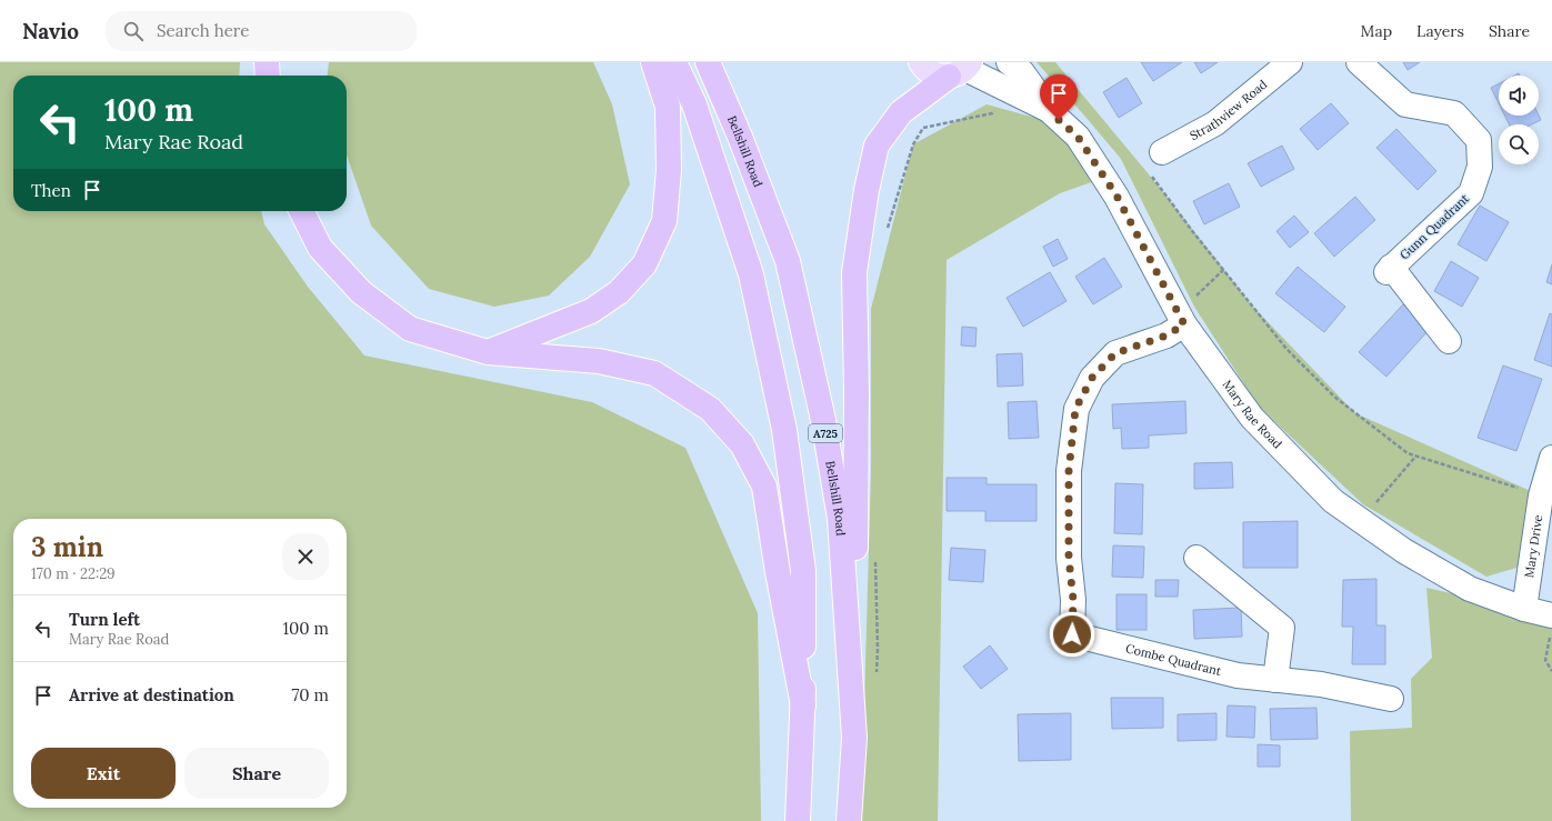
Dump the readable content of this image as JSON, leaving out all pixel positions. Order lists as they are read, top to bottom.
{
  "streets": {
    "highway": ["Bellshill Road", "A725"],
    "street": [
      "Strathview Road",
      "Gunn Quadrant",
      "Mary Rae Road",
      "Mary Drive",
      "Combe Quadrant"
    ]
  },
  "crossings": [
    ["Mary Rae Road", "Mary Drive"],
    ["Mary Rae Road", "Combe Quadrant"]
  ],
  "page": {
    "header": "Navio",
    "search": "Search here",
    "nav": ["Map", "Layers", "Share"],
    "turn": ["100 m", "Mary Rae Road"],
    "then": "Then",
    "heading": ["3 min", "170 m · 22:29"],
    "list": [
      {
        "name": "Turn left",
        "note": "Mary Rae Road",
        "value": "100 m"
      },
      {
        "name": "Arrive at destination",
        "value": "70 m"
      }
    ],
    "buttons": ["Exit", "Share"]
  }
}
